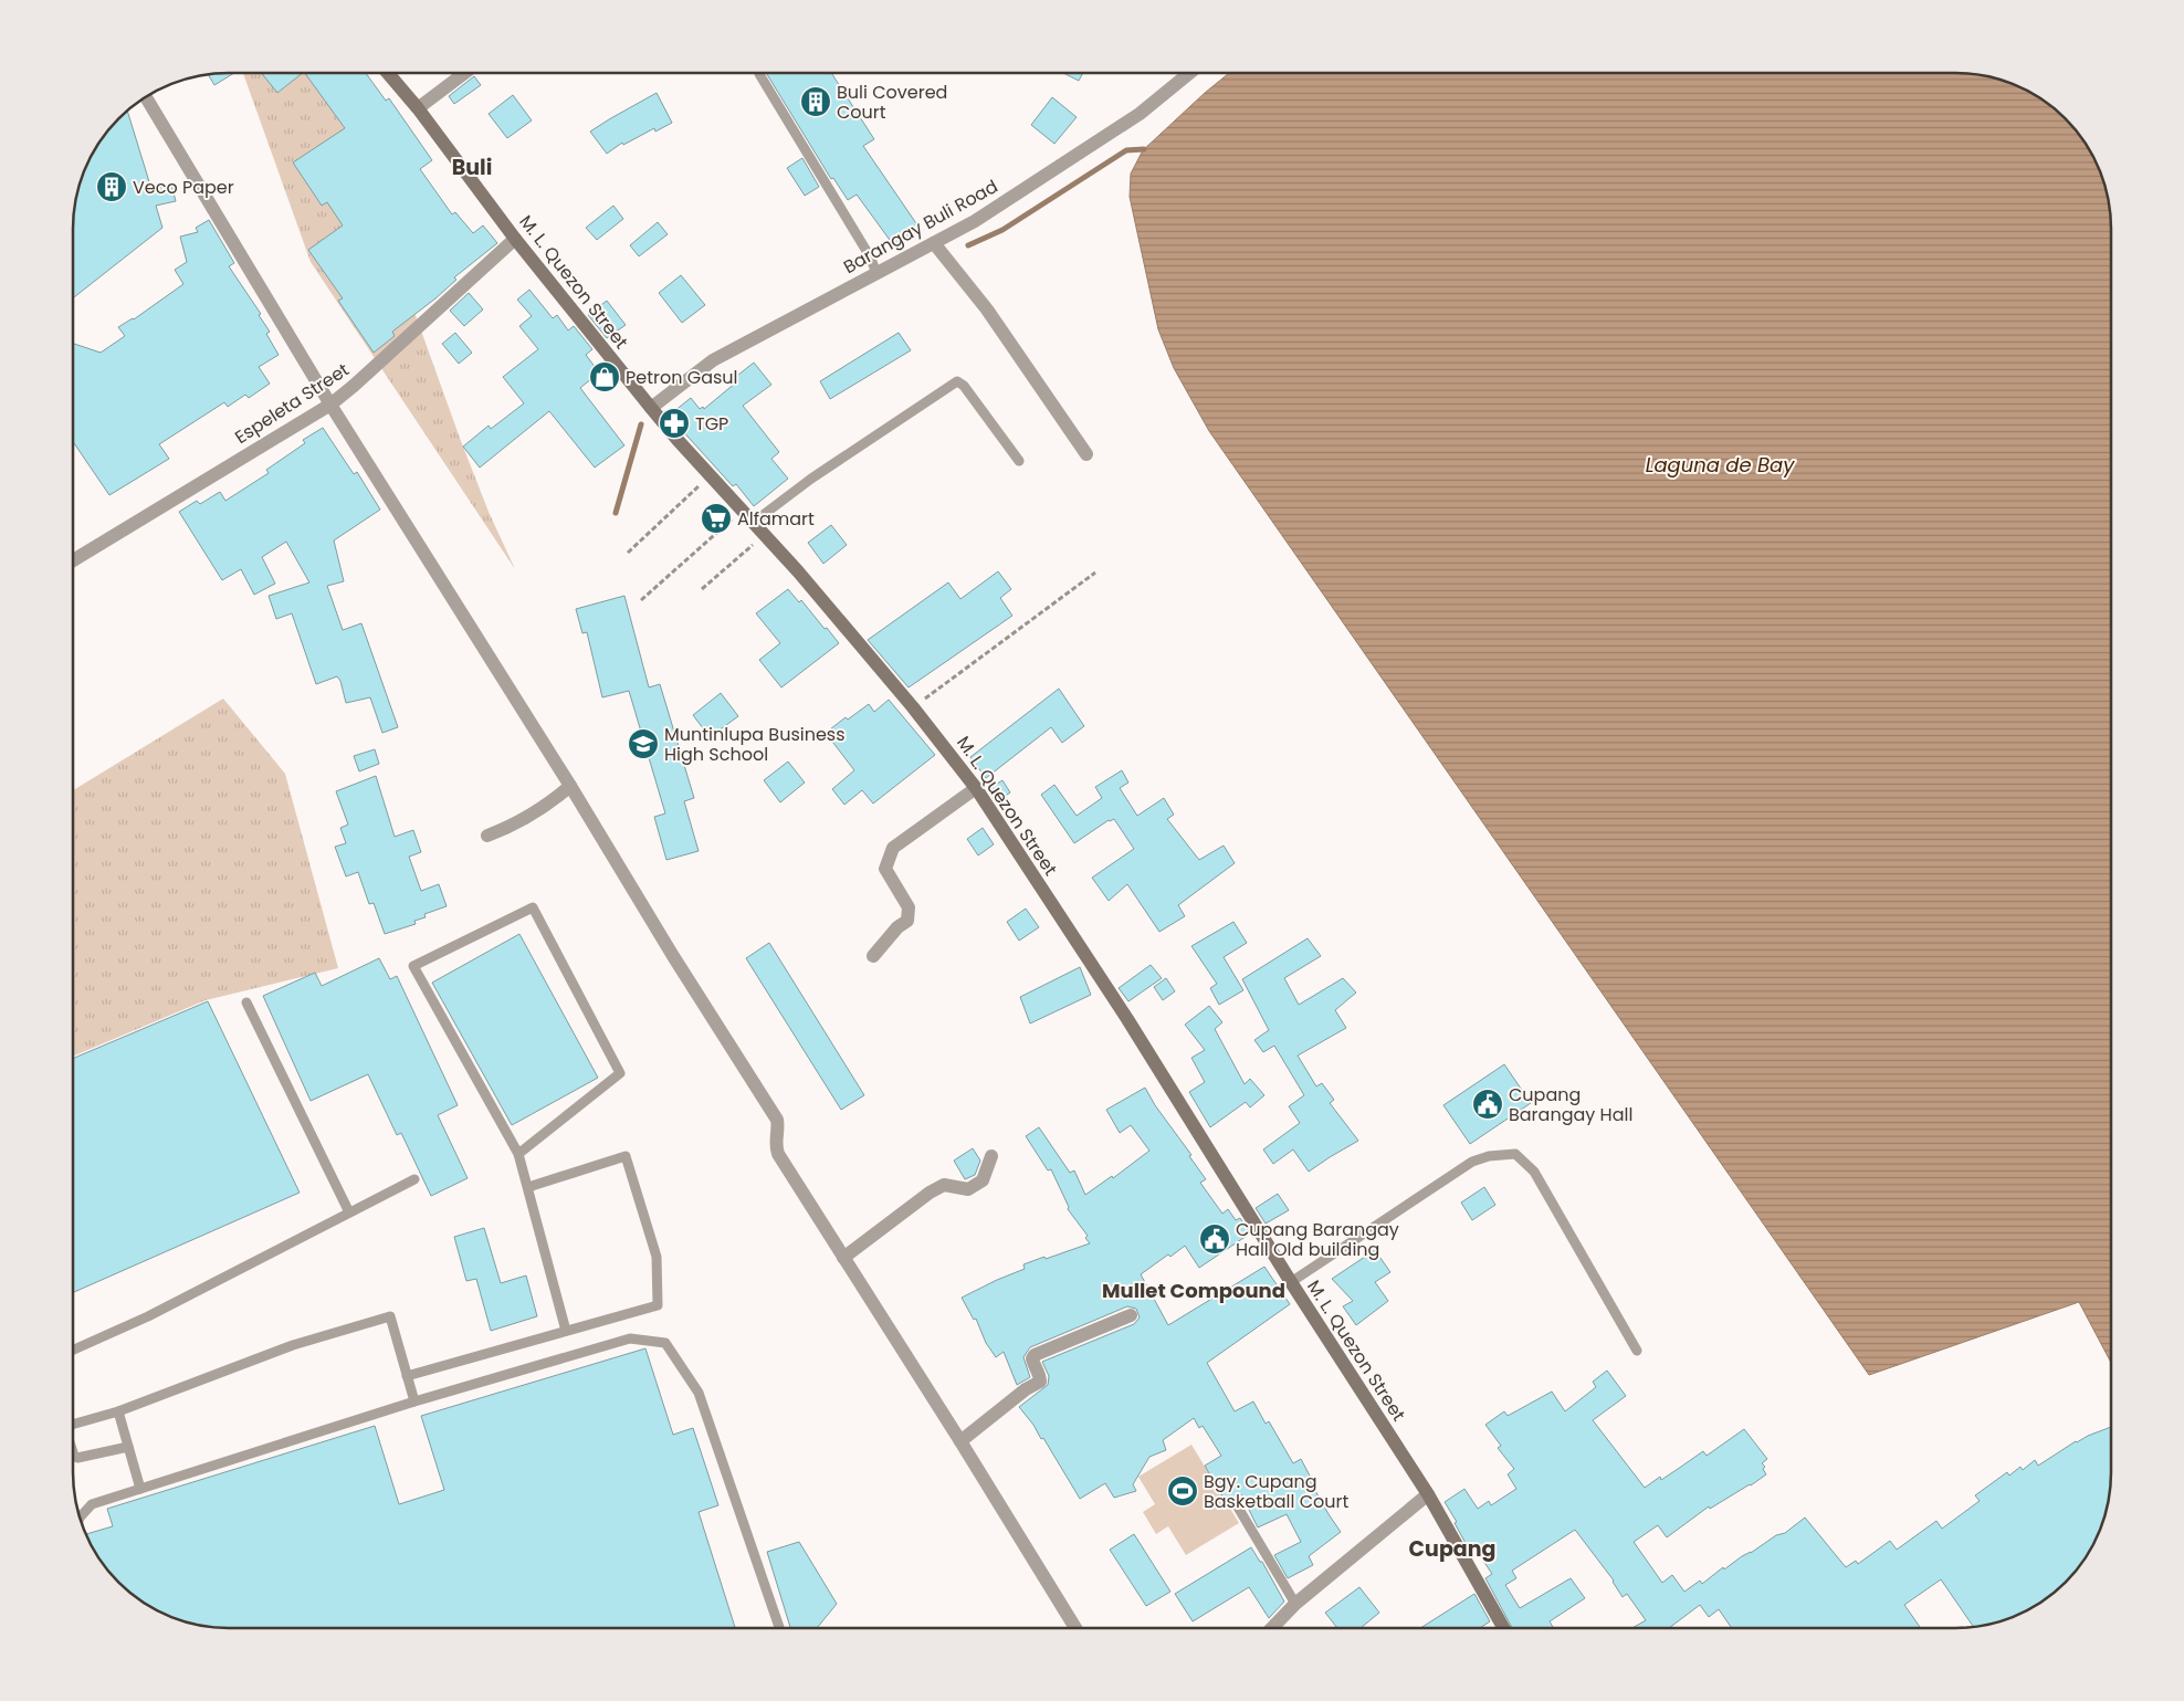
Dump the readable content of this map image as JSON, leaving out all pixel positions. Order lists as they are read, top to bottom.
{
  "streets": {
    "main road": ["M. L. Quezon Street"],
    "street": ["Barangay Buli Road", "Espeleta Street"]
  },
  "crossings": [
    ["Barangay Buli Road", "M. L. Quezon Street"],
    ["M. L. Quezon Street", "Espeleta Street"]
  ],
  "districts": ["Buli", "Mullet Compound", "Cupang"],
  "water": ["Laguna de Bay"],
  "places": {
    "building": ["Buli Covered Court", "Veco Paper"],
    "shop": ["Petron Gasul"],
    "pharmacy": ["TGP"],
    "supermarket": ["Alfamart"],
    "school or university": ["Muntinlupa Business High School"],
    "public building": ["Cupang Barangay Hall", "Cupang Barangay Hall Old building"],
    "sports": ["Bgy. Cupang Basketball Court"]
  }
}
